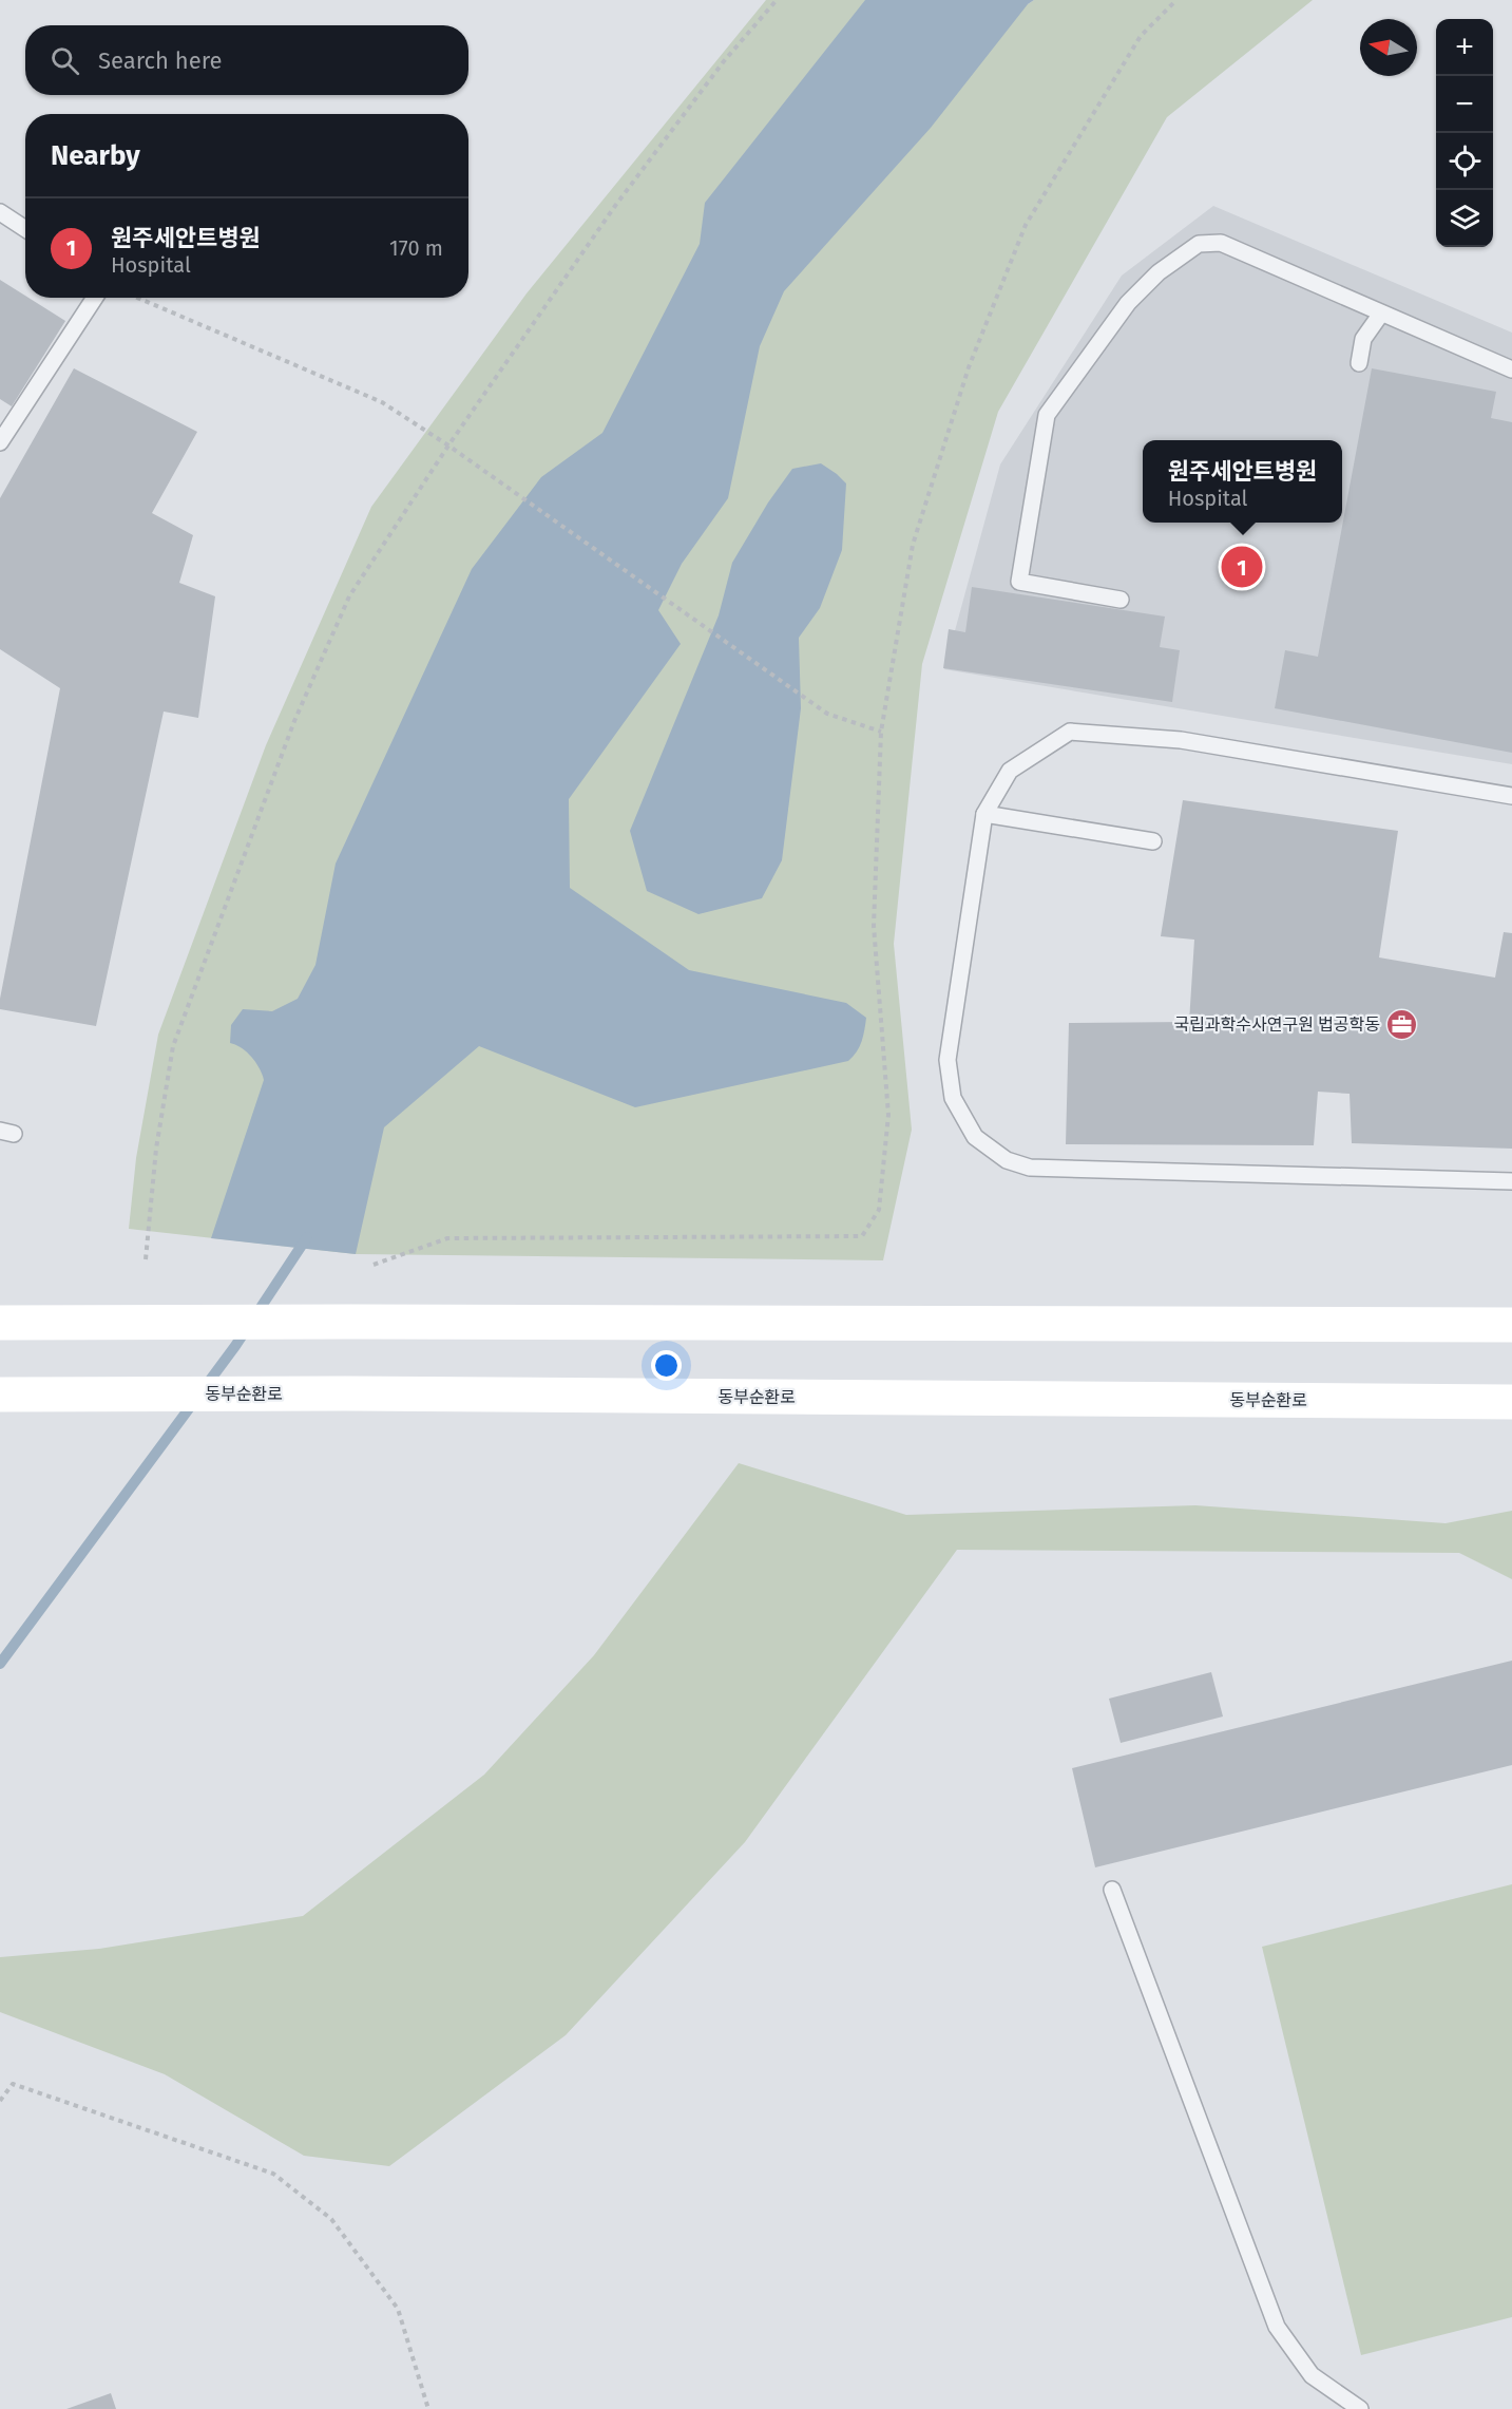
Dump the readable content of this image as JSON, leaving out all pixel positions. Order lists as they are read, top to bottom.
{
  "streets": {
    "street": ["동부순환로"]
  },
  "places": {
    "office": ["국립과학수사연구원 법공학동"]
  },
  "north": "left",
  "page": {
    "map_buttons": ["+", "−"],
    "search": "Search here",
    "heading": "Nearby",
    "list": [
      {
        "mark": "1",
        "name": "원주세안트병원",
        "note": "Hospital",
        "value": "170 m"
      }
    ],
    "popup": ["원주세안트병원", "Hospital"],
    "pins": "1"
  }
}
